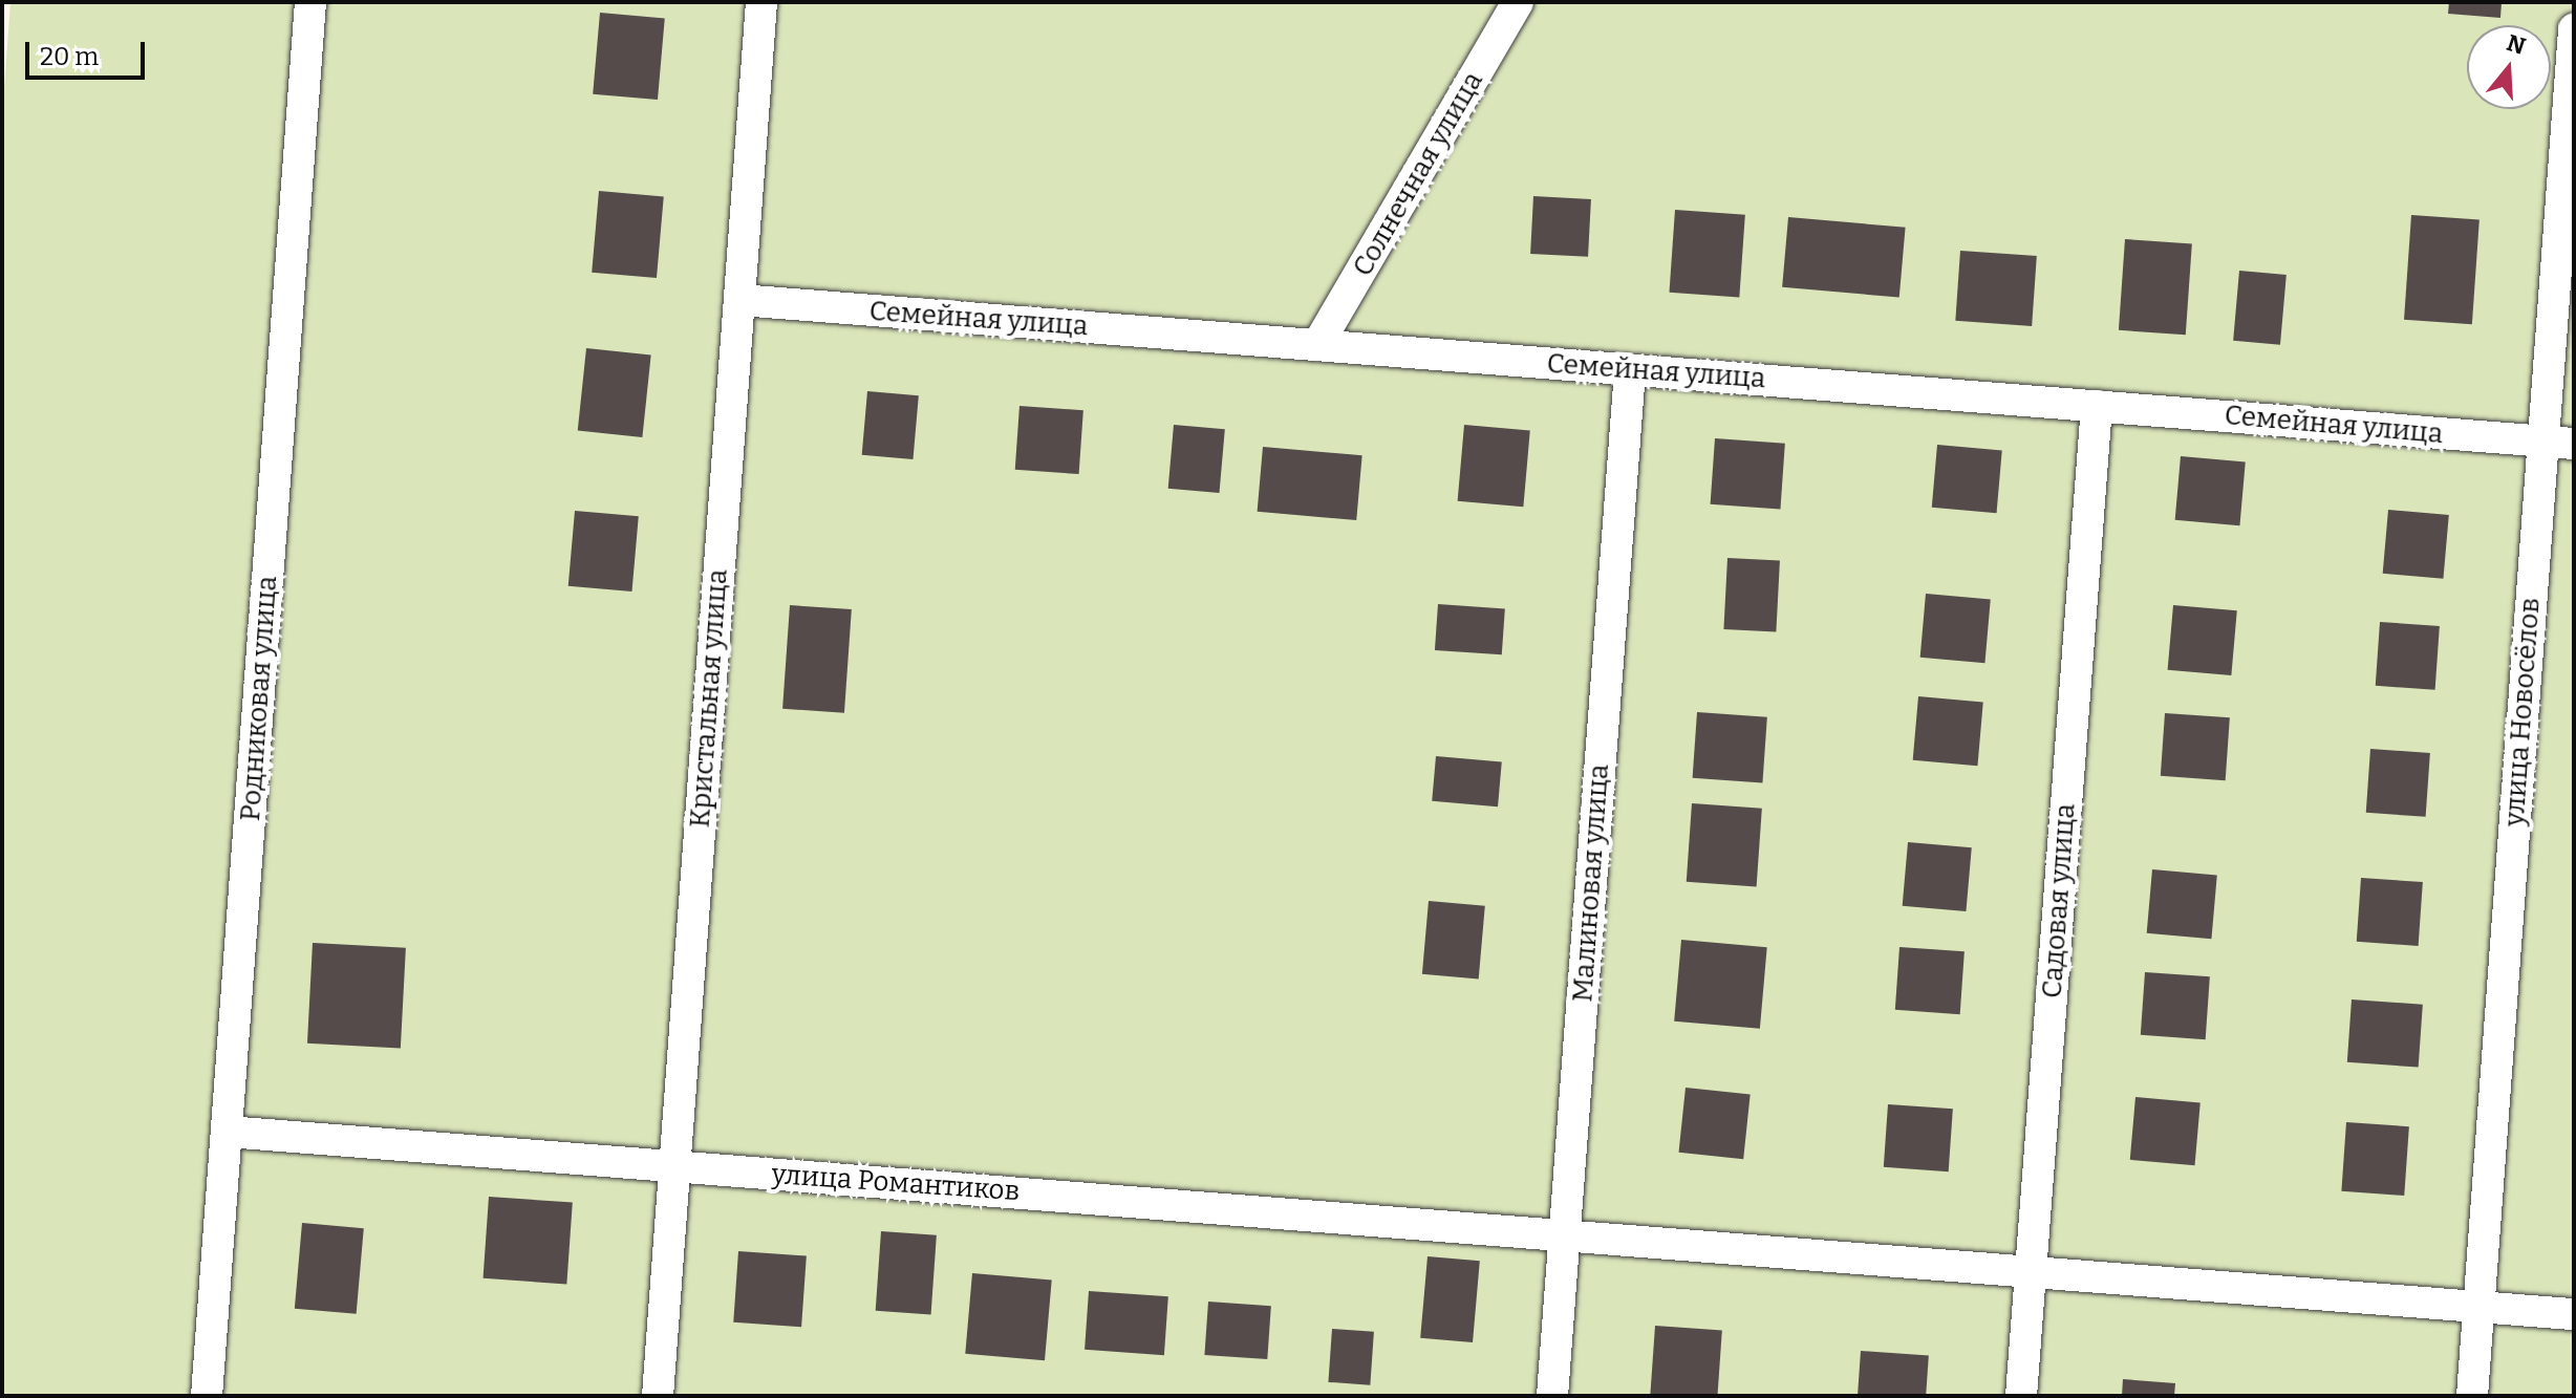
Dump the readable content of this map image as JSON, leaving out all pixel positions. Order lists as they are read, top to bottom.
{
  "streets": {
    "street": [
      "Солнечная улица",
      "Семейная улица",
      "Родниковая улица",
      "Кристальная улица",
      "улица Новосёлов",
      "Малиновая улица",
      "Садовая улица",
      "улица Романтиков"
    ]
  },
  "crossings": [
    ["Солнечная улица", "Семейная улица"],
    ["Семейная улица", "Кристальная улица"],
    ["Семейная улица", "улица Новосёлов"],
    ["Семейная улица", "Малиновая улица"],
    ["Семейная улица", "Садовая улица"],
    ["Родниковая улица", "улица Романтиков"],
    ["Кристальная улица", "улица Романтиков"],
    ["улица Новосёлов", "улица Романтиков"],
    ["Малиновая улица", "улица Романтиков"],
    ["Садовая улица", "улица Романтиков"]
  ],
  "scale_bar": "20 m",
  "north": "top"
}
